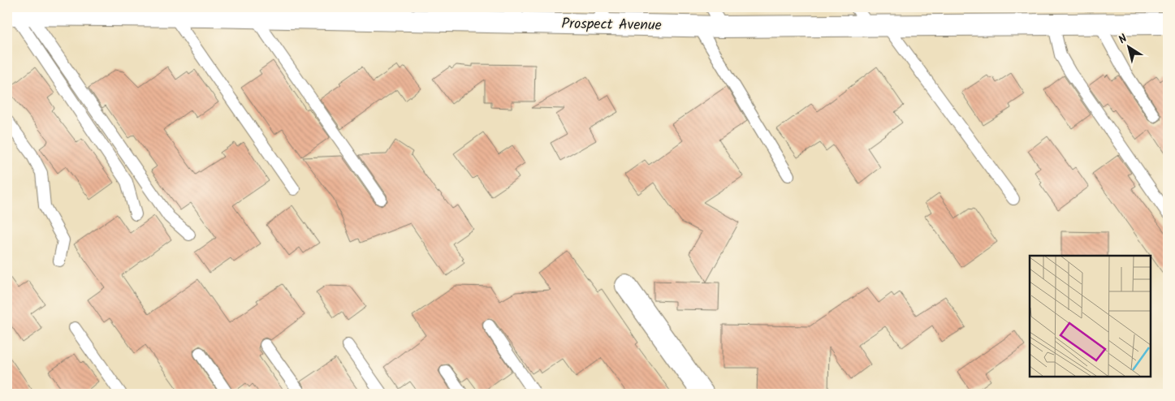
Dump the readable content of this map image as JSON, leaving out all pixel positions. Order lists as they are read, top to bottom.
{
  "streets": {
    "street": ["Prospect Avenue"]
  },
  "north": "top left"
}
